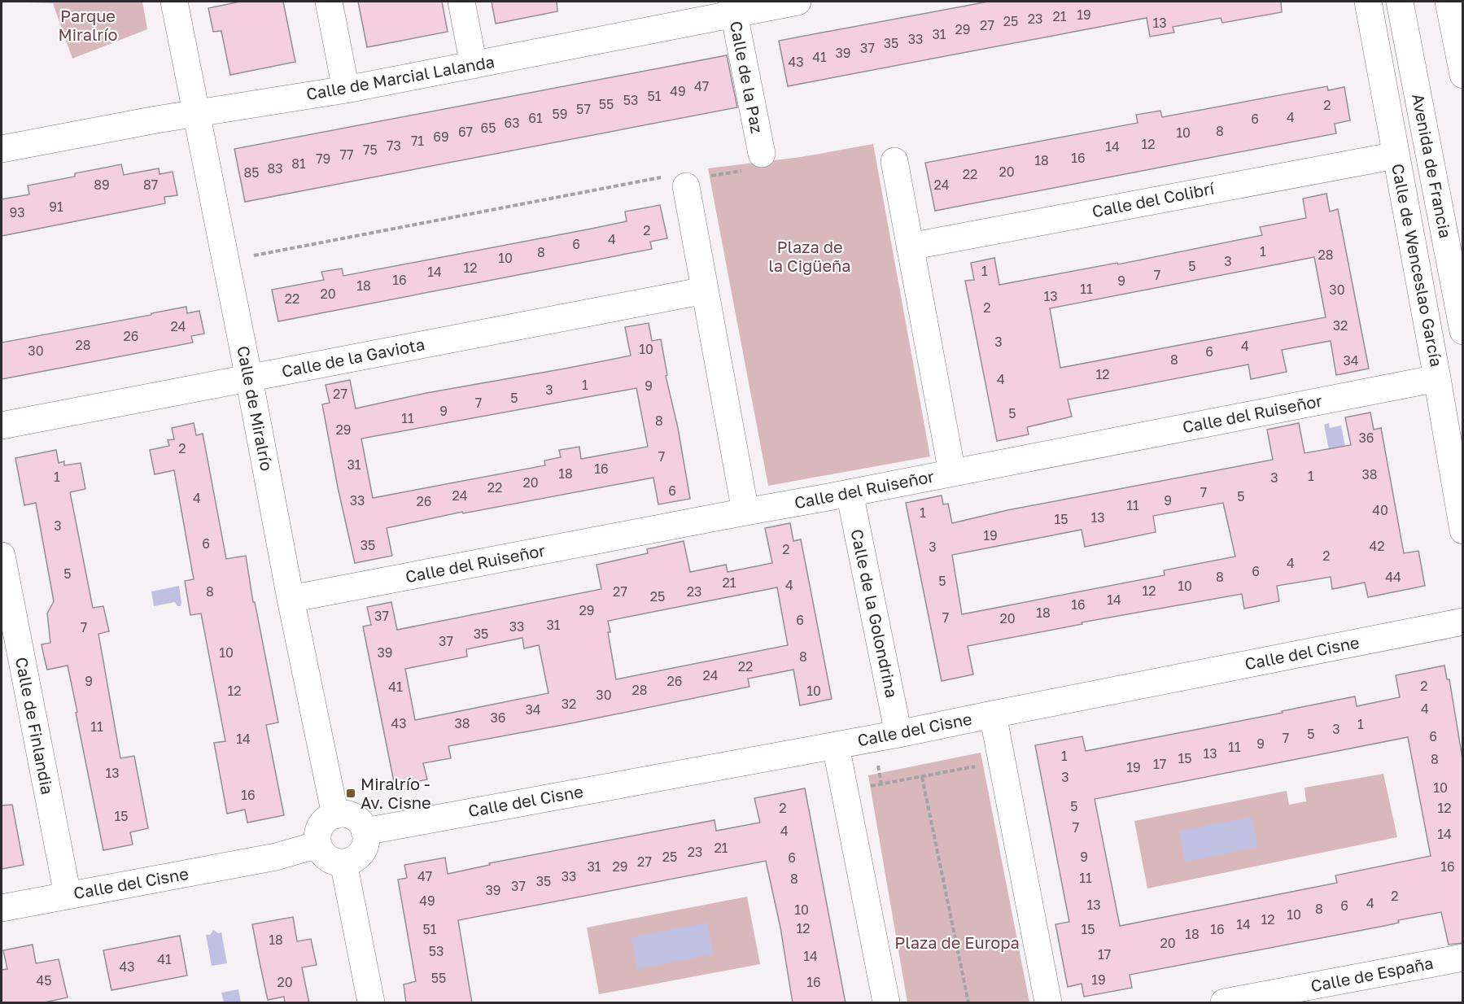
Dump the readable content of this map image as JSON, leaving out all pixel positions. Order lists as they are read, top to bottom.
{
  "streets": {
    "street": [
      "Calle de la Paz",
      "Calle de Marcial Lalanda",
      "Avenida de Francia",
      "Calle del Colibrí",
      "Calle de Wenceslao García",
      "Calle de la Gaviota",
      "Calle de Miralrío",
      "Calle del Ruiseñor",
      "Calle de la Golondrina",
      "Calle del Cisne",
      "Calle de Finlandia",
      "Calle de España"
    ]
  },
  "crossings": [
    ["Calle de la Paz", "Calle de Marcial Lalanda"],
    ["Calle de Marcial Lalanda", "Calle de Miralrío"],
    ["Calle del Colibrí", "Calle de Wenceslao García"],
    ["Calle de Wenceslao García", "Calle del Ruiseñor"],
    ["Calle de la Gaviota", "Calle de Miralrío"],
    ["Calle de Miralrío", "Calle del Ruiseñor"],
    ["Calle de Miralrío", "Calle del Cisne"],
    ["Calle del Ruiseñor", "Calle de la Golondrina"],
    ["Calle de la Golondrina", "Calle del Cisne"],
    ["Calle del Cisne", "Calle de Finlandia"]
  ],
  "parks": ["Parque Miralrío", "Plaza de la Cigüeña", "Plaza de Europa"],
  "places": {
    "transit": ["Miralrío - Av. Cisne"]
  },
  "house_numbers": [
    "19",
    "21",
    "23",
    "25",
    "13",
    "27",
    "29",
    "31",
    "33",
    "35",
    "37",
    "39",
    "41",
    "43",
    "47",
    "49",
    "51",
    "53",
    "55",
    "2",
    "57",
    "59",
    "4",
    "61",
    "6",
    "63",
    "65",
    "8",
    "67",
    "10",
    "69",
    "71",
    "12",
    "73",
    "14",
    "75",
    "77",
    "16",
    "79",
    "18",
    "81",
    "83",
    "20",
    "85",
    "22",
    "89",
    "87",
    "24",
    "91",
    "93",
    "2",
    "4",
    "6",
    "1",
    "8",
    "28",
    "10",
    "3",
    "5",
    "12",
    "1",
    "14",
    "7",
    "16",
    "9",
    "18",
    "11",
    "30",
    "20",
    "13",
    "22",
    "2",
    "32",
    "24",
    "26",
    "3",
    "28",
    "4",
    "10",
    "30",
    "6",
    "8",
    "34",
    "12",
    "4",
    "1",
    "9",
    "3",
    "27",
    "5",
    "7",
    "9",
    "5",
    "11",
    "8",
    "29",
    "36",
    "2",
    "7",
    "31",
    "16",
    "18",
    "38",
    "1",
    "1",
    "3",
    "20",
    "22",
    "6",
    "7",
    "24",
    "5",
    "4",
    "33",
    "9",
    "26",
    "11",
    "40",
    "1",
    "13",
    "15",
    "3",
    "19",
    "6",
    "35",
    "42",
    "3",
    "2",
    "2",
    "4",
    "6",
    "5",
    "8",
    "44",
    "5",
    "21",
    "4",
    "10",
    "12",
    "8",
    "27",
    "23",
    "25",
    "14",
    "16",
    "29",
    "18",
    "37",
    "7",
    "20",
    "6",
    "31",
    "33",
    "7",
    "35",
    "37",
    "10",
    "39",
    "8",
    "22",
    "24",
    "9",
    "26",
    "2",
    "41",
    "28",
    "12",
    "10",
    "30",
    "32",
    "4",
    "34",
    "36",
    "43",
    "38",
    "1",
    "11",
    "3",
    "5",
    "6",
    "7",
    "14",
    "9",
    "11",
    "13",
    "1",
    "15",
    "8",
    "17",
    "19",
    "13",
    "3",
    "10",
    "16",
    "5",
    "2",
    "12",
    "15",
    "7",
    "4",
    "14",
    "21",
    "23",
    "25",
    "9",
    "6",
    "27",
    "31",
    "29",
    "16",
    "47",
    "33",
    "11",
    "8",
    "35",
    "37",
    "39",
    "2",
    "49",
    "4",
    "13",
    "6",
    "8",
    "10",
    "10",
    "12",
    "14",
    "12",
    "51",
    "15",
    "16",
    "18",
    "18",
    "20",
    "53",
    "17",
    "14",
    "41",
    "43",
    "55",
    "19",
    "45",
    "20",
    "16"
  ]
}
